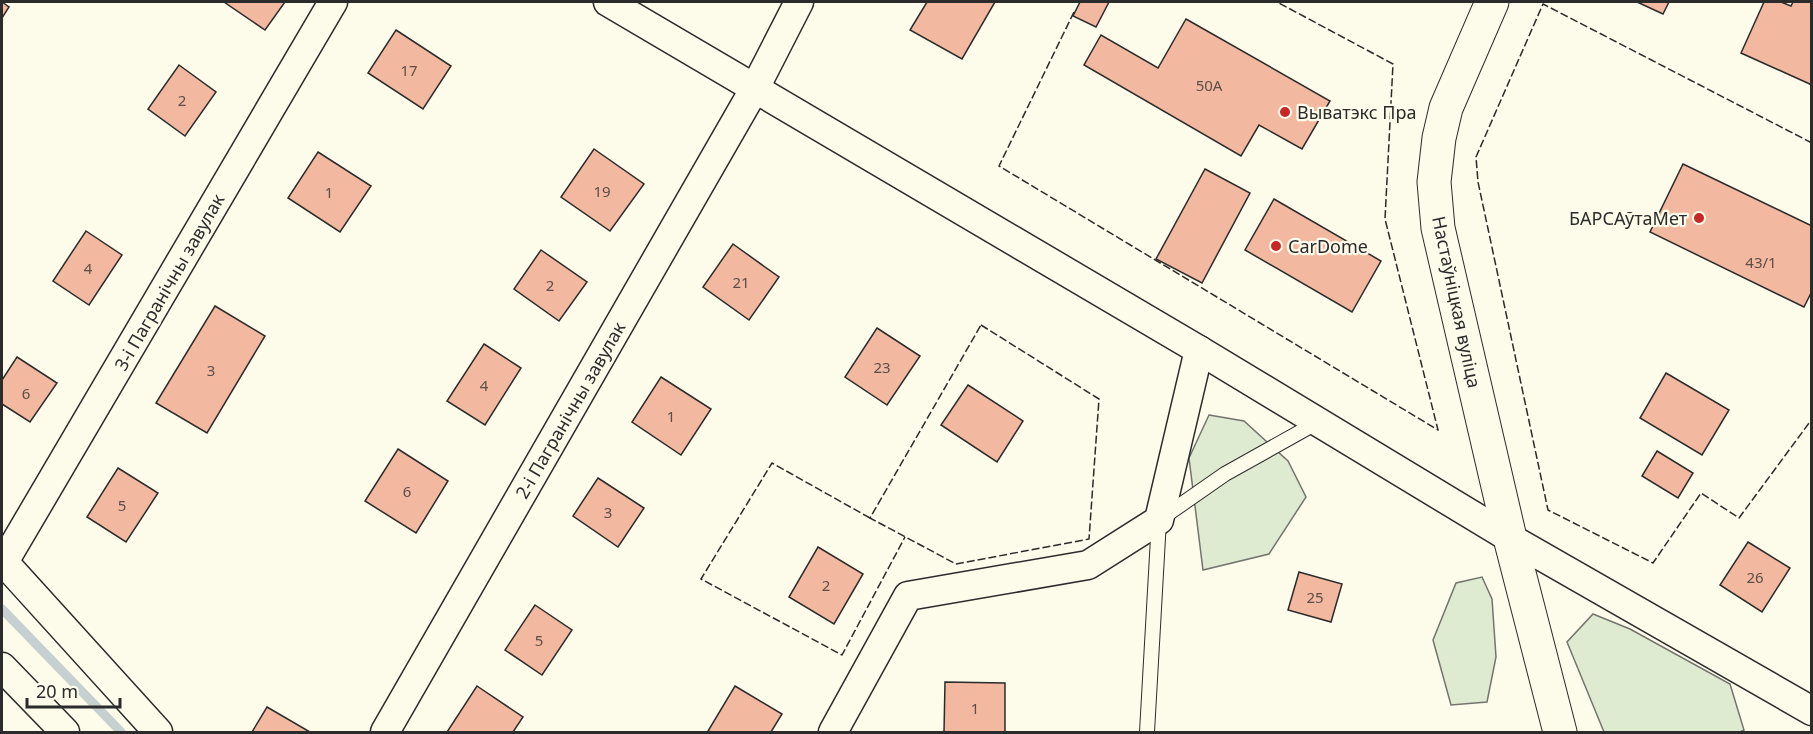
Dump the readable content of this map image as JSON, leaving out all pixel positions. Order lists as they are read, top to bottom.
{
  "streets": {
    "street": ["3-і Пагранічны завулак", "Настаўніцкая вуліца", "2-і Пагранічны завулак"]
  },
  "places": ["Выватэкс Пра", "БАРСАўтаМет", "CarDome"],
  "house_numbers": [
    "17",
    "50А",
    "2",
    "19",
    "1",
    "43/1",
    "4",
    "21",
    "2",
    "23",
    "3",
    "4",
    "6",
    "1",
    "6",
    "5",
    "3",
    "26",
    "2",
    "25",
    "5",
    "1"
  ],
  "scale_bar": "20 m"
}
